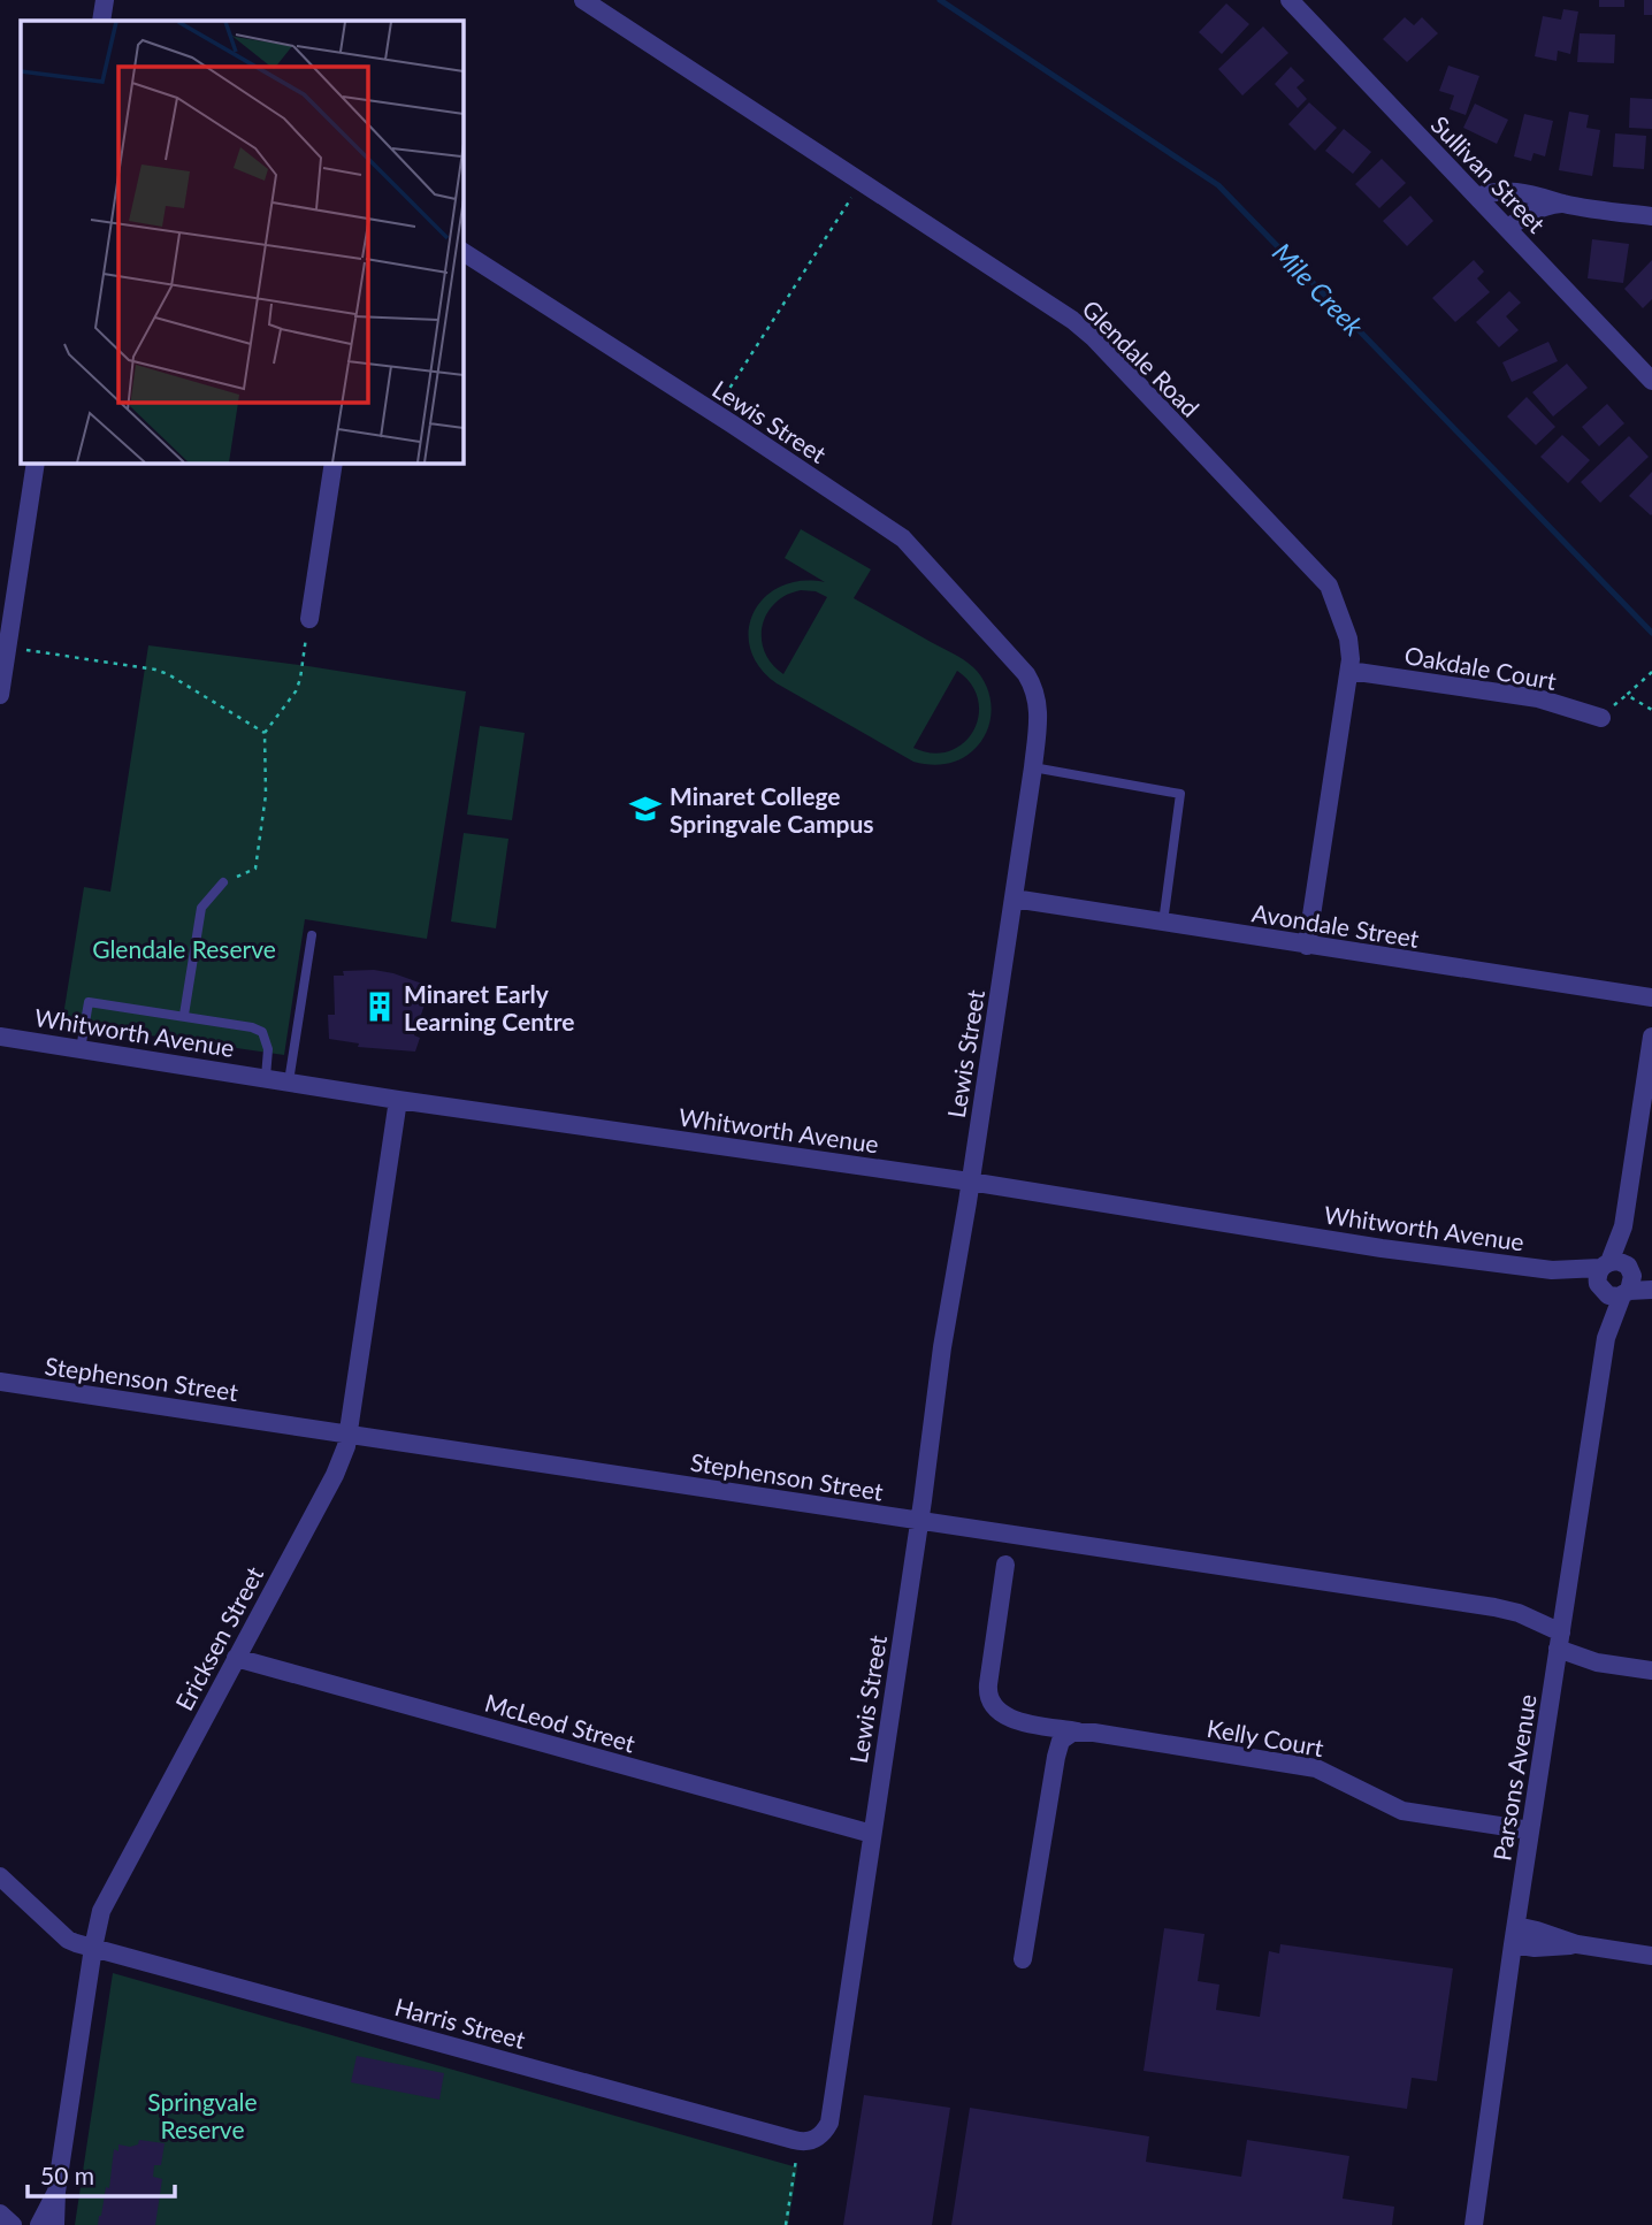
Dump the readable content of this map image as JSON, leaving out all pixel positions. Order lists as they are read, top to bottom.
{
  "streets": {
    "street": [
      "Sullivan Street",
      "Glendale Road",
      "Lewis Street",
      "Oakdale Court",
      "Avondale Street",
      "Whitworth Avenue",
      "Stephenson Street",
      "Ericksen Street",
      "McLeod Street",
      "Kelly Court",
      "Parsons Avenue",
      "Harris Street"
    ]
  },
  "crossings": [
    ["Glendale Road", "Oakdale Court"],
    ["Glendale Road", "Avondale Street"],
    ["Lewis Street", "Avondale Street"],
    ["Lewis Street", "Whitworth Avenue"],
    ["Lewis Street", "Stephenson Street"],
    ["Lewis Street", "McLeod Street"],
    ["Lewis Street", "Harris Street"],
    ["Whitworth Avenue", "Ericksen Street"],
    ["Whitworth Avenue", "Parsons Avenue"],
    ["Stephenson Street", "Ericksen Street"],
    ["Stephenson Street", "Parsons Avenue"],
    ["Ericksen Street", "McLeod Street"],
    ["Ericksen Street", "Harris Street"],
    ["Kelly Court", "Parsons Avenue"]
  ],
  "water": ["Mile Creek"],
  "parks": ["Glendale Reserve", "Springvale Reserve"],
  "places": {
    "school or university": ["Minaret College Springvale Campus"],
    "building": ["Minaret Early Learning Centre"]
  },
  "scale_bar": "50 m"
}
